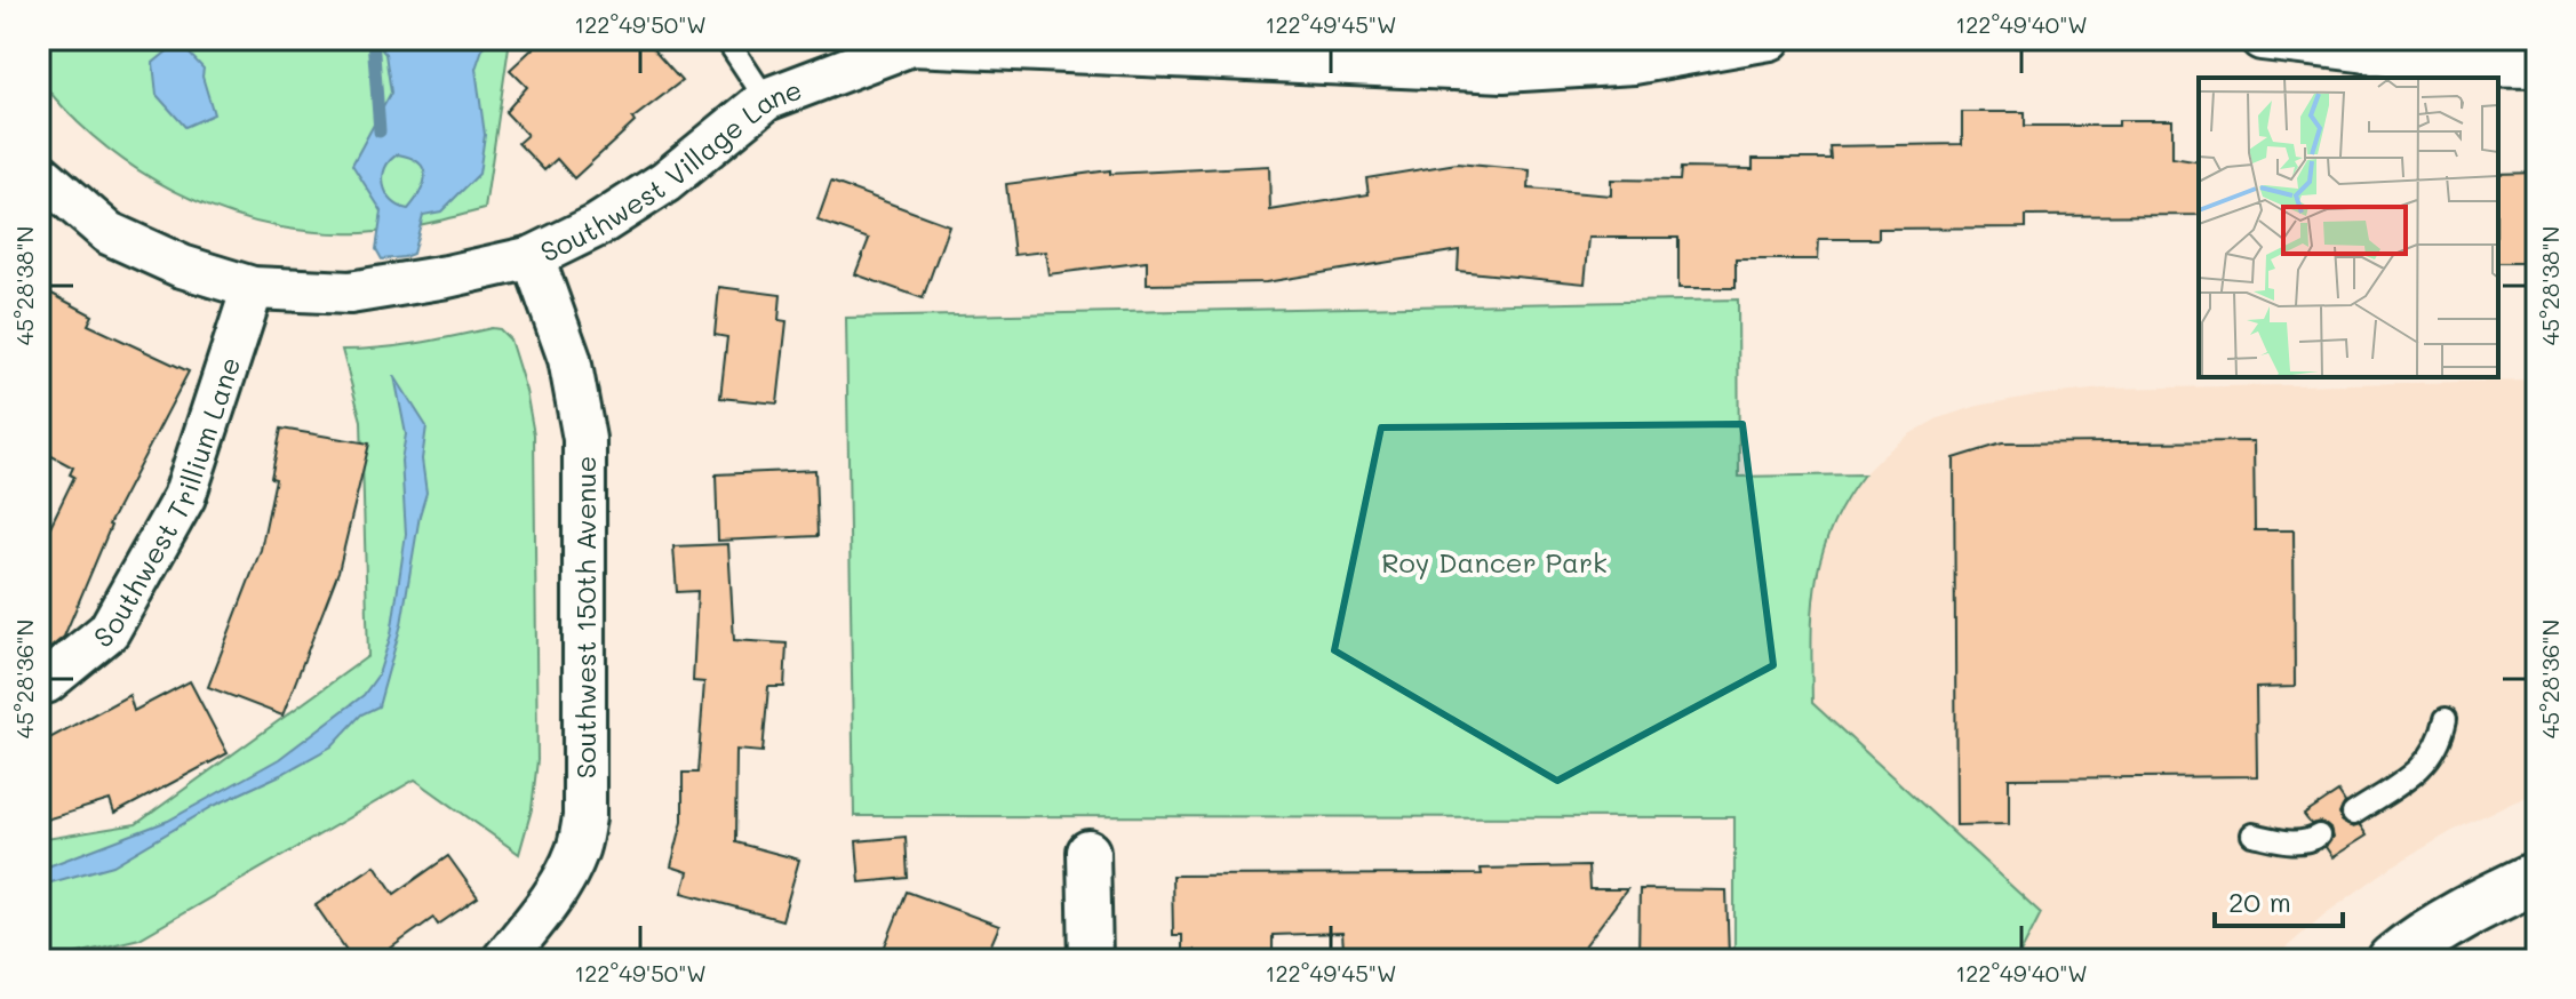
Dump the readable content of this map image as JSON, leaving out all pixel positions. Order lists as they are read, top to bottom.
{
  "streets": {
    "street": ["Southwest Village Lane", "Southwest Trillium Lane", "Southwest 150th Avenue"]
  },
  "crossings": [
    ["Southwest Village Lane", "Southwest Trillium Lane"],
    ["Southwest Village Lane", "Southwest 150th Avenue"]
  ],
  "parks": ["Roy Dancer Park"],
  "scale_bar": "20 m",
  "coordinates": [
    "122°49'50\"W",
    "122°49'45\"W",
    "122°49'40\"W",
    "45°28'38\"N",
    "45°28'36\"N"
  ]
}
